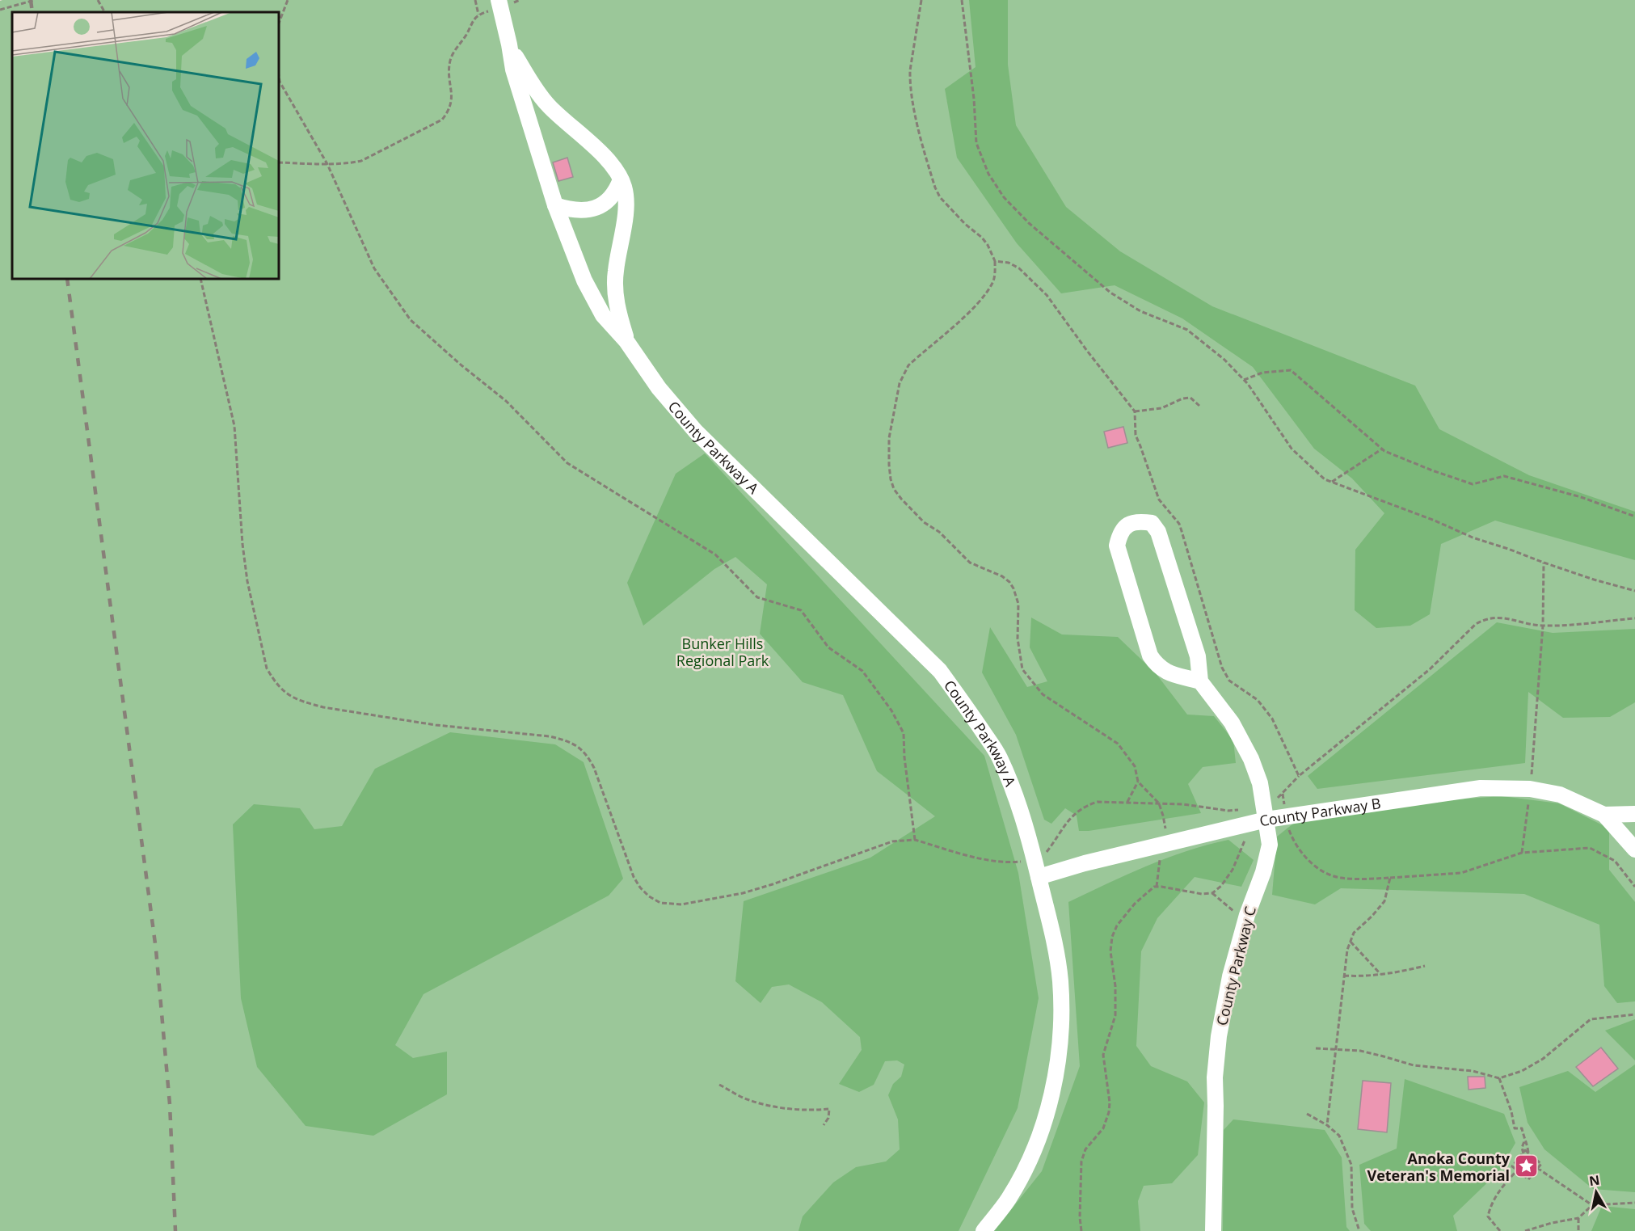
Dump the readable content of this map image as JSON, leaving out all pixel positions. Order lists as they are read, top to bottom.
{
  "streets": {
    "street": ["County Parkway A", "County Parkway B", "County Parkway C"]
  },
  "crossings": [
    ["County Parkway A", "County Parkway B"],
    ["County Parkway B", "County Parkway C"]
  ],
  "parks": ["Bunker Hills Regional Park"],
  "places": {
    "place": ["Anoka County Veteran's Memorial"]
  },
  "north": "top"
}
